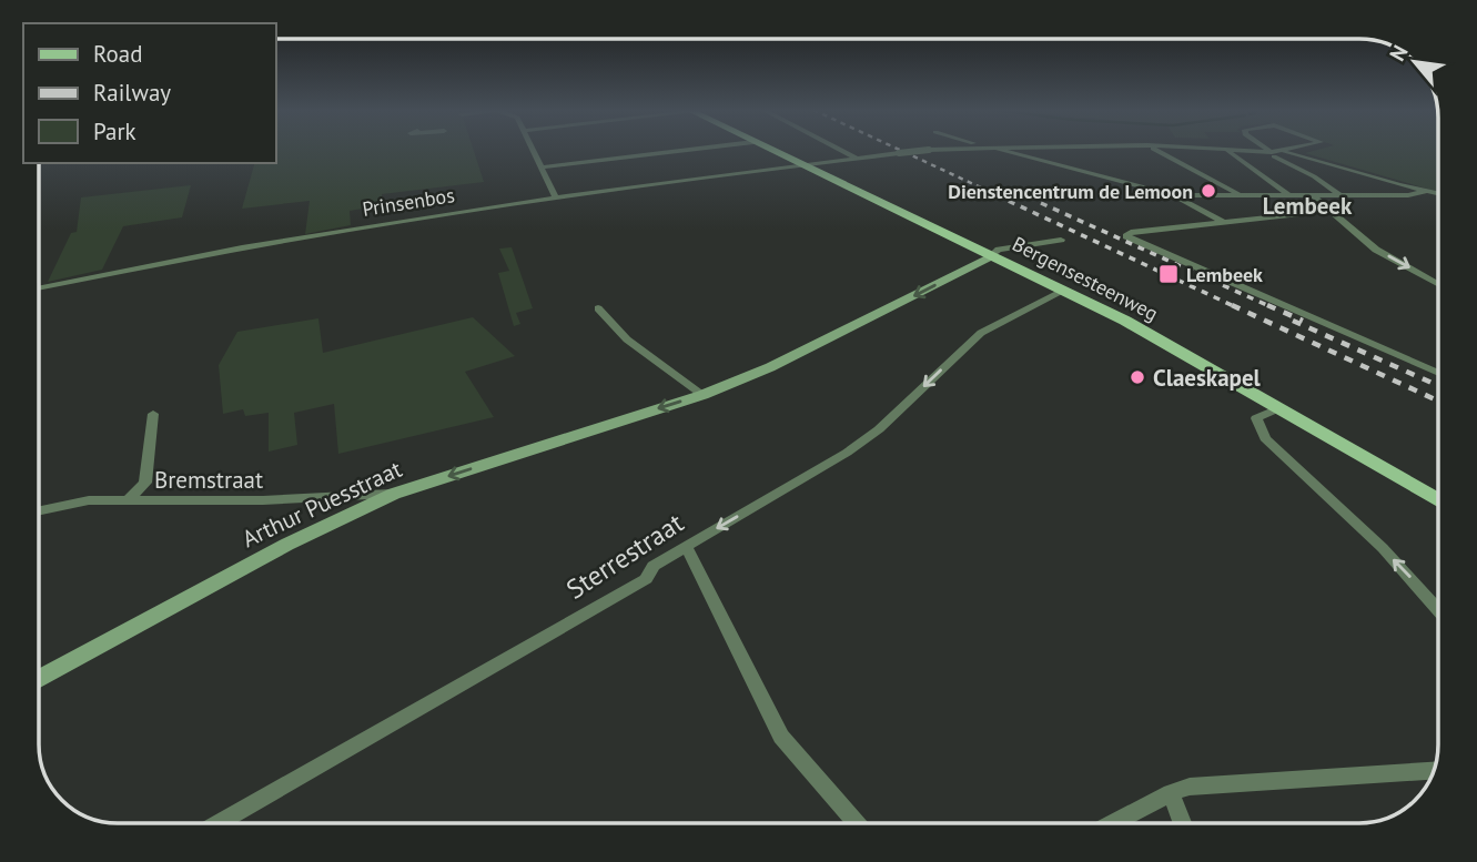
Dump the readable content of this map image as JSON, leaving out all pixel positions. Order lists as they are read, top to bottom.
{
  "streets": {
    "main road": ["Bergensesteenweg"],
    "street": [
      "Prinsenbos",
      "Bremstraat",
      "Arthur Puesstraat",
      "Sterrestraat"
    ]
  },
  "crossings": [
    ["Prinsenbos", "Bergensesteenweg"],
    ["Bergensesteenweg", "Arthur Puesstraat"],
    ["Bergensesteenweg", "Sterrestraat"],
    ["Bremstraat", "Arthur Puesstraat"]
  ],
  "one_way": ["Arthur Puesstraat", "Sterrestraat"],
  "districts": ["Lembeek"],
  "places": {
    "other": ["Dienstencentrum de Lemoon", "Claeskapel"],
    "transit": ["Lembeek"]
  },
  "legend": ["Road", "Railway", "Park"],
  "north": "top left"
}
